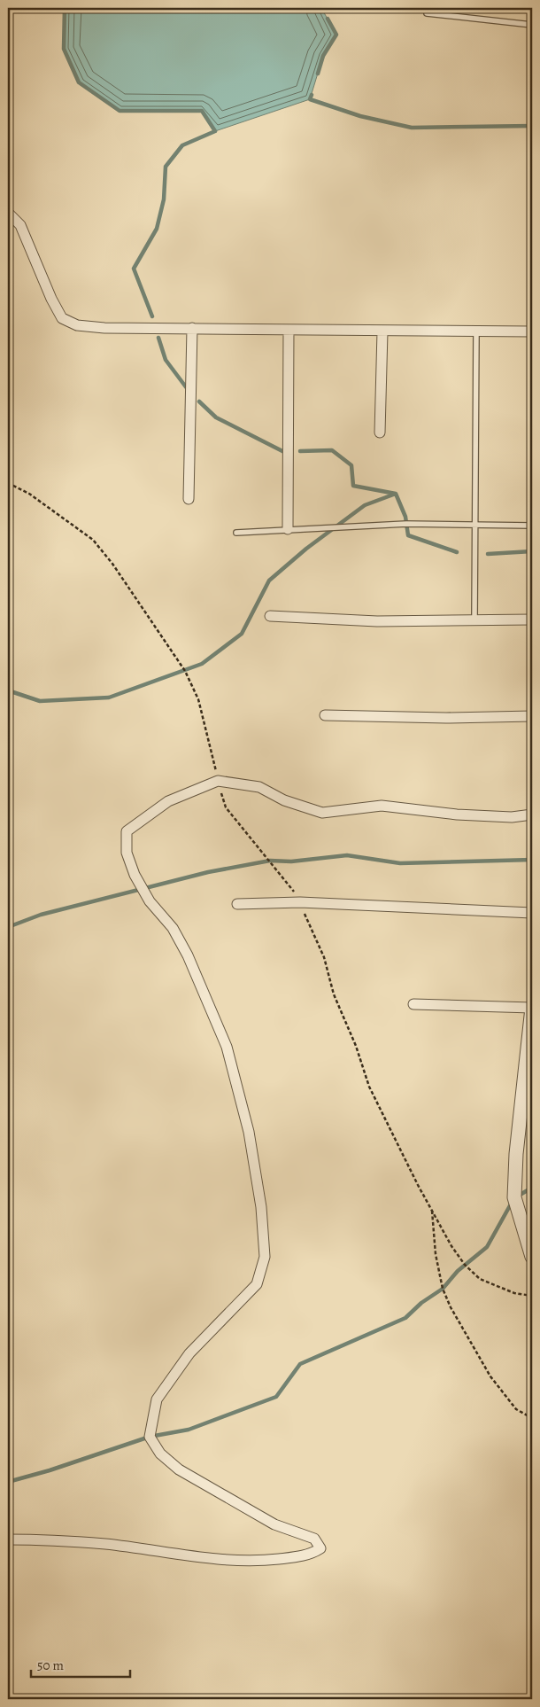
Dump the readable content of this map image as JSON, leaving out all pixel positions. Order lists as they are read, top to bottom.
{
  "scale_bar": "50 m"
}
